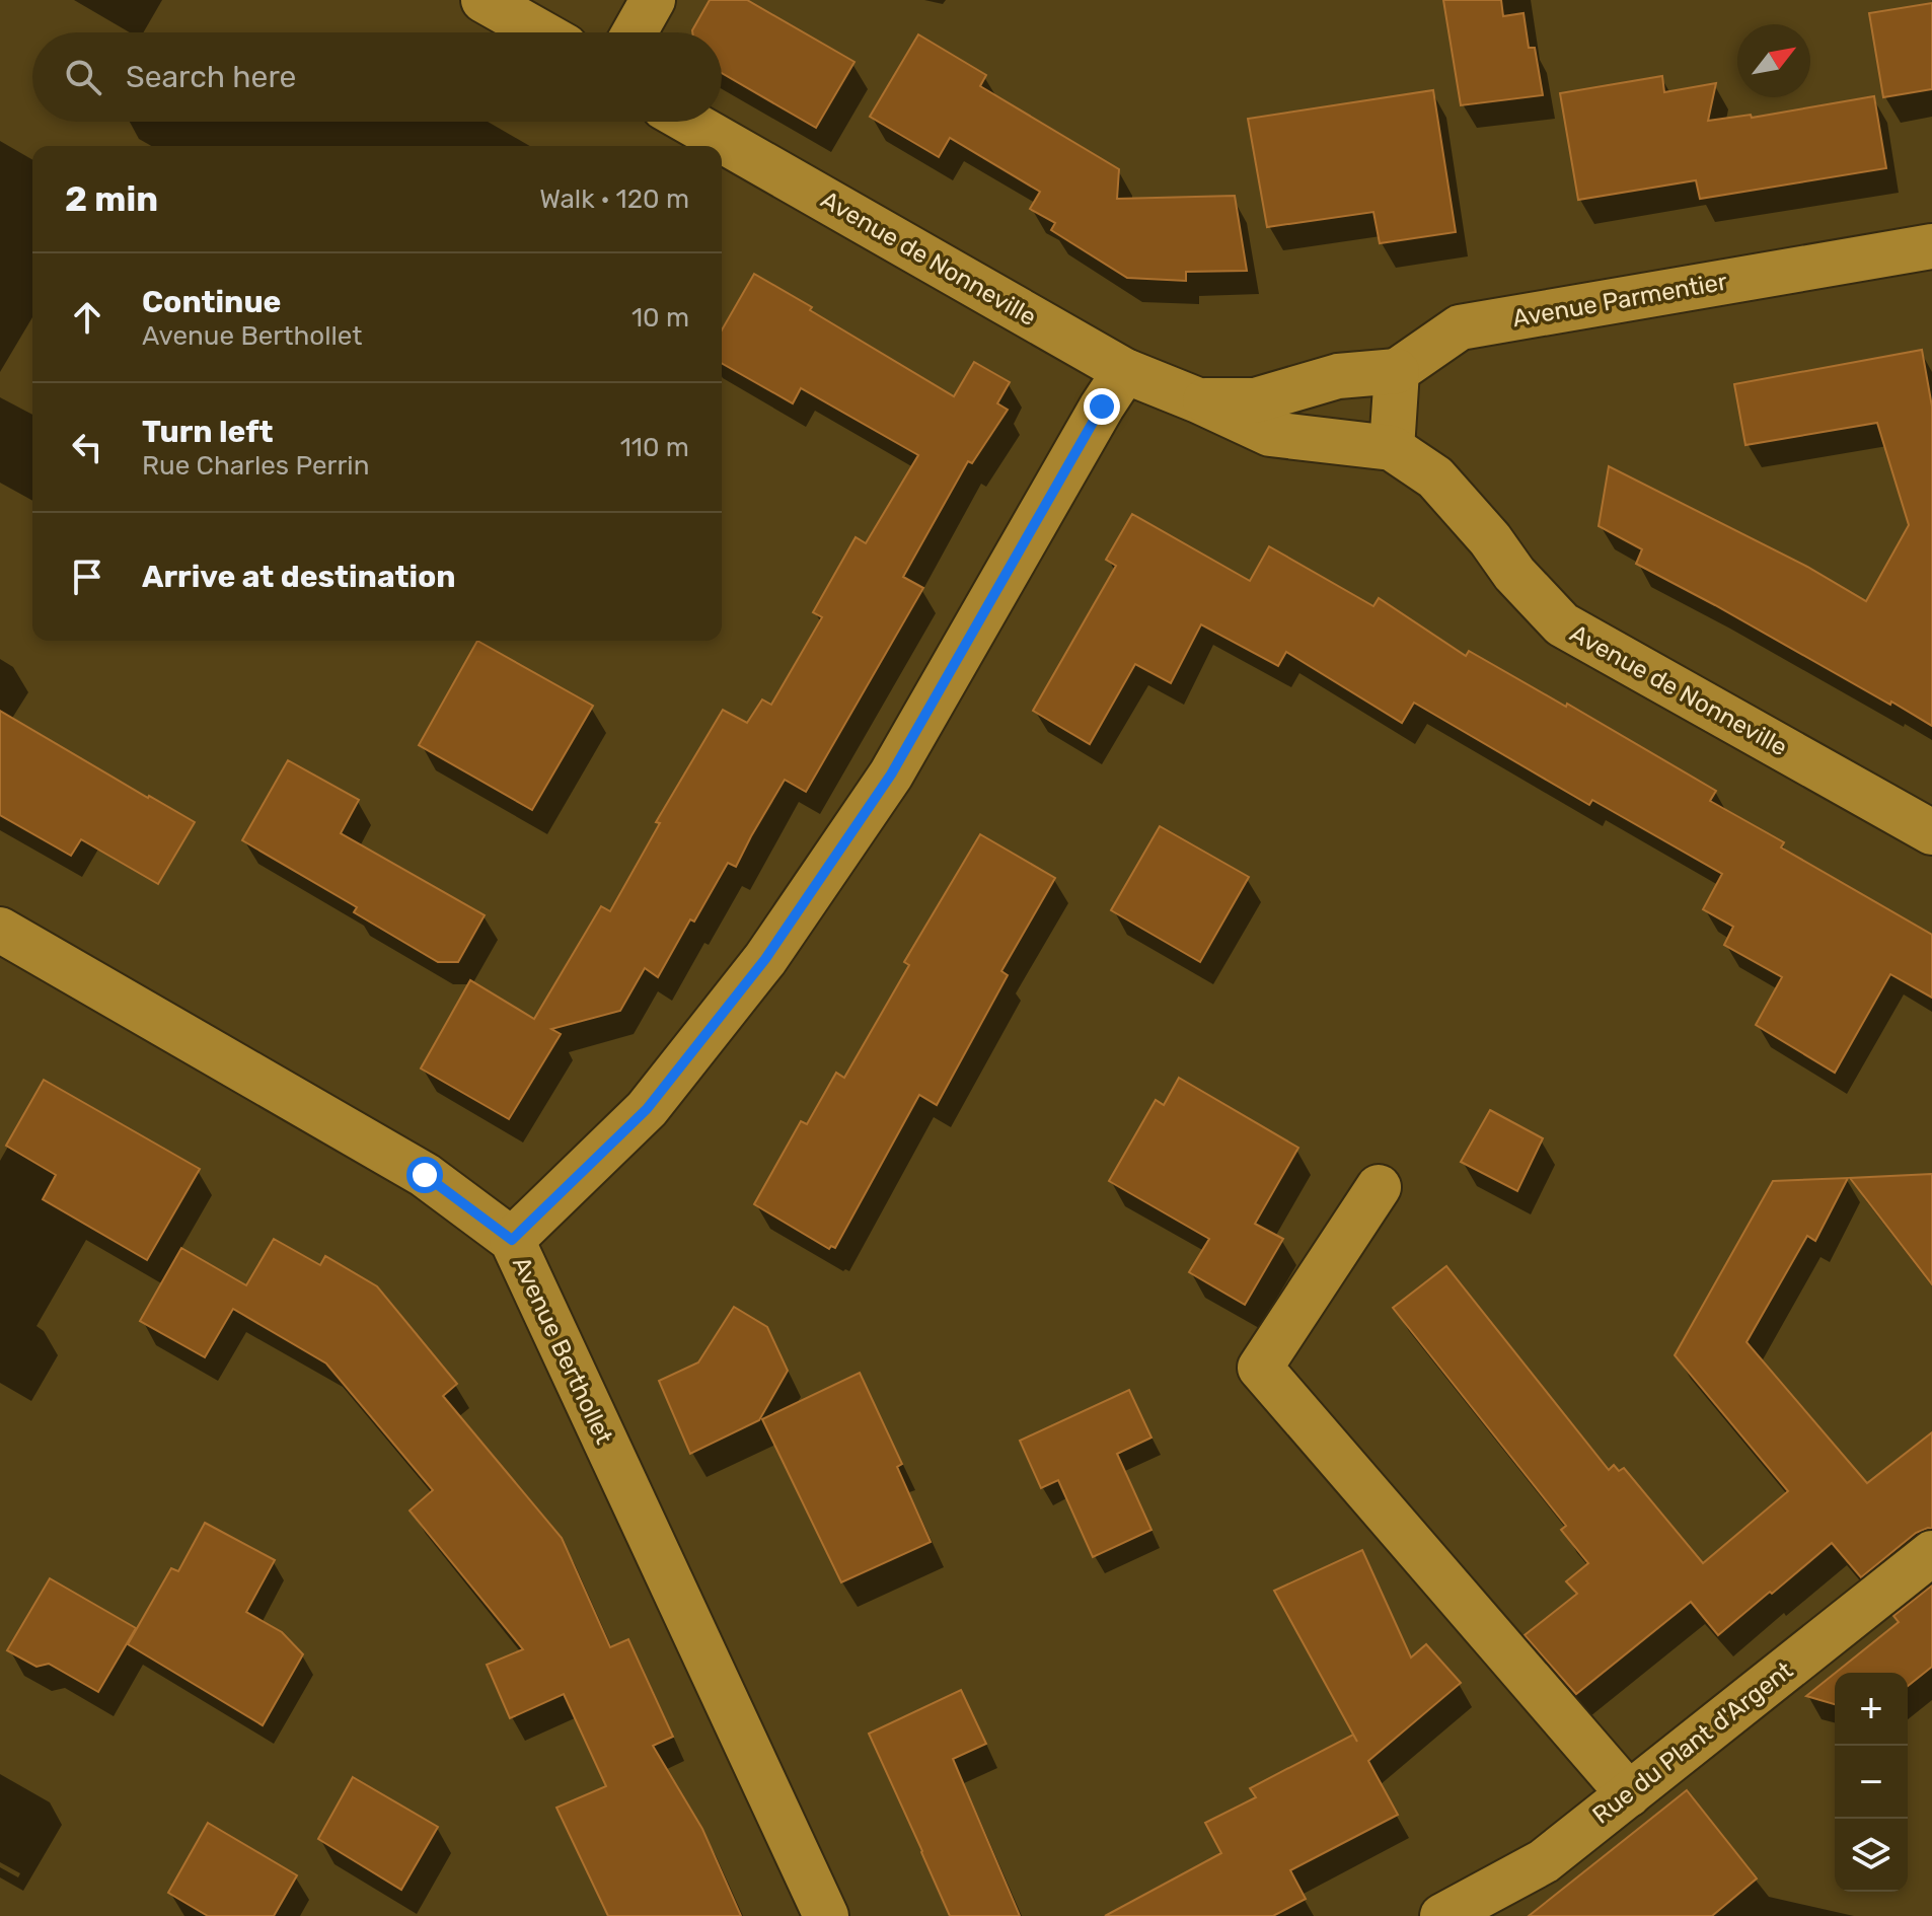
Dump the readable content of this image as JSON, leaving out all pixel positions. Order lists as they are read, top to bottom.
{
  "streets": {
    "street": [
      "Avenue de Nonneville",
      "Avenue Parmentier",
      "Avenue Berthollet",
      "Rue du Plant d'Argent"
    ]
  },
  "crossings": [
    ["Avenue de Nonneville", "Avenue Parmentier"]
  ],
  "north": "top right",
  "page": {
    "search": "Search here",
    "heading": ["2 min", "Walk · 120 m"],
    "list": [
      ["Continue", "Avenue Berthollet", "10 m"],
      ["Turn left", "Rue Charles Perrin", "110 m"],
      "Arrive at destination"
    ],
    "map_buttons": ["+", "−"]
  }
}
